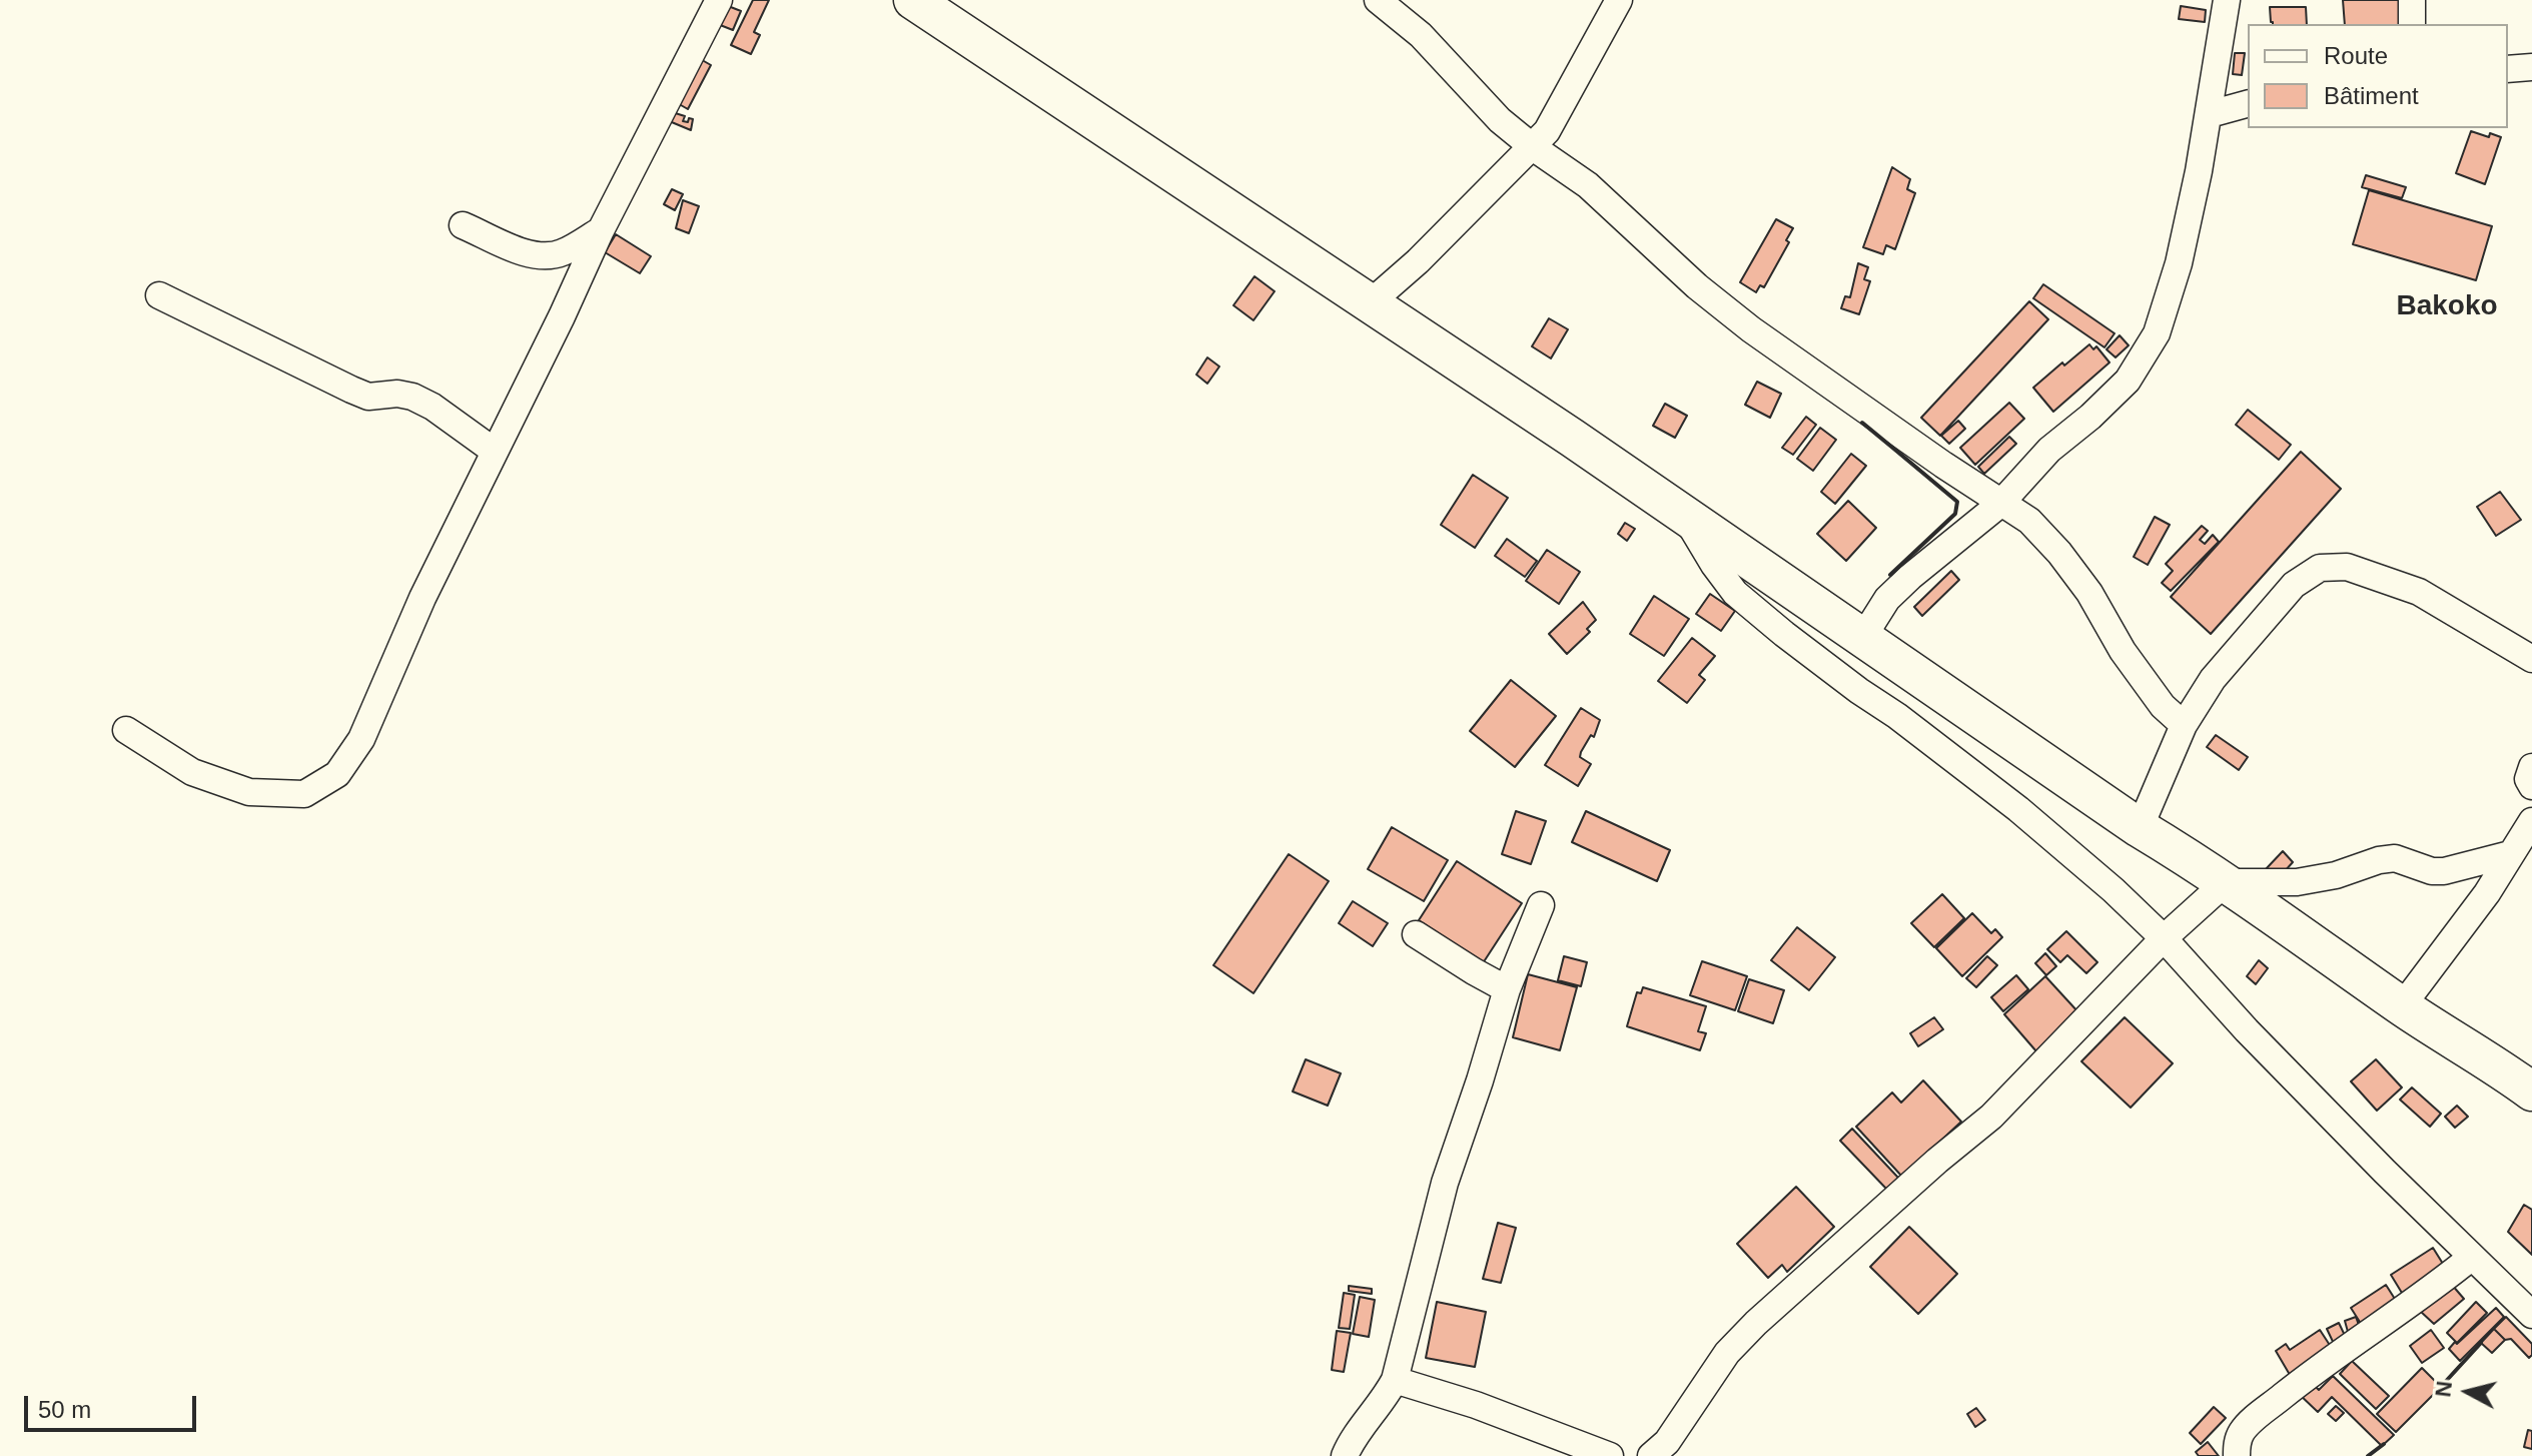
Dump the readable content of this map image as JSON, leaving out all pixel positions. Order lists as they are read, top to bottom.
{
  "districts": ["Bakoko"],
  "legend": ["Route", "Bâtiment"],
  "scale_bar": "50 m",
  "north": "left"
}
